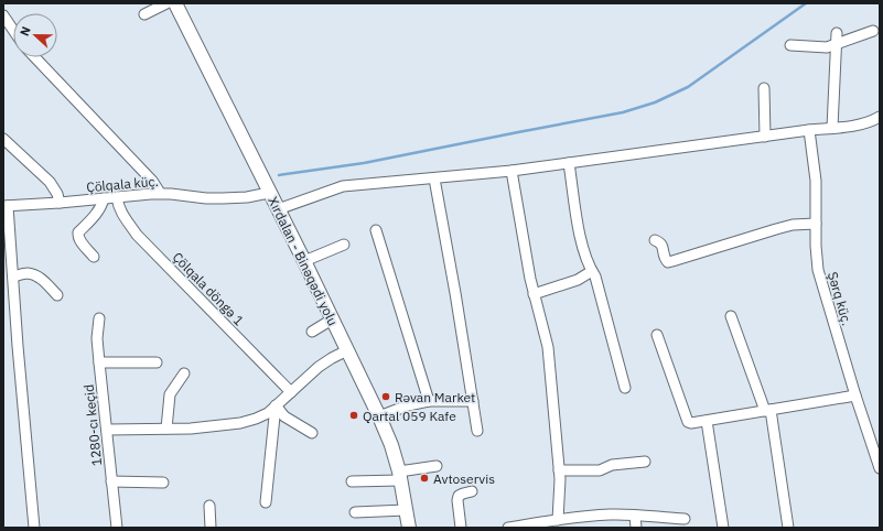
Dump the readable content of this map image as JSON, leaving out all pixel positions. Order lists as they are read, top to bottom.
{
  "streets": {
    "main road": ["Xırdalan - Binəqədi yolu"],
    "street": [
      "Çölqala küç.",
      "Çölqala döngə 1",
      "Şərq küç.",
      "1280-cı keçid"
    ]
  },
  "crossings": [
    ["Çölqala küç.", "Xırdalan - Binəqədi yolu"],
    ["Çölqala küç.", "Çölqala döngə 1"]
  ],
  "places": ["Rəvan Market", "Qartal 059 Kafe", "Avtoservis"],
  "north": "left"
}
